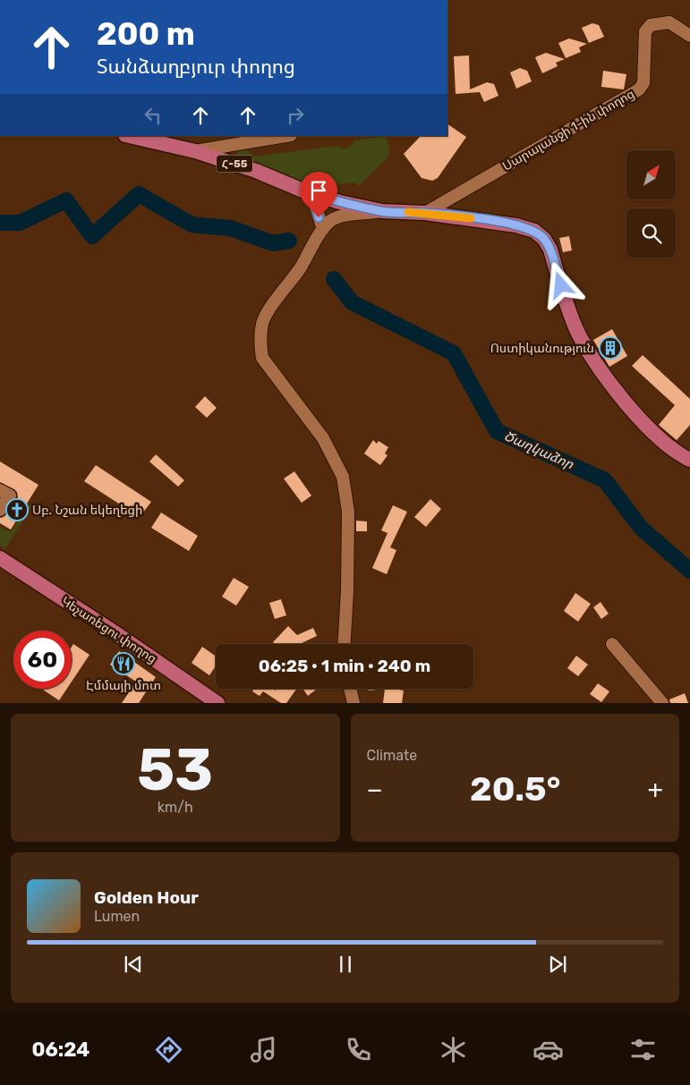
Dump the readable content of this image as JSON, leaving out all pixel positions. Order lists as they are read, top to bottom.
{
  "streets": {
    "main road": ["Հ-55", "Կեչառեցու փողոց"],
    "street": ["Սարալանջի 1-ին փողոց"]
  },
  "crossings": [
    ["Սարալանջի 1-ին փողոց", "Հ-55"]
  ],
  "water": ["Ծաղկաձոր"],
  "places": {
    "building": ["Ոստիկանություն"],
    "church": ["Սբ. Նշան եկեղեցի"],
    "restaurant": ["Էմմայի մոտ"]
  },
  "north": "top right",
  "page": {
    "turn": ["200 m", "Տանձաղբյուր փողոց"],
    "limit": "60",
    "trip": "06:25 · 1 min · 240 m",
    "tile": [
      ["53", "km/h"],
      "Climate"
    ],
    "heat": ["−", "20.5°", "+"],
    "song": ["Golden Hour", "Lumen"],
    "tabs": "06:24"
  }
}
